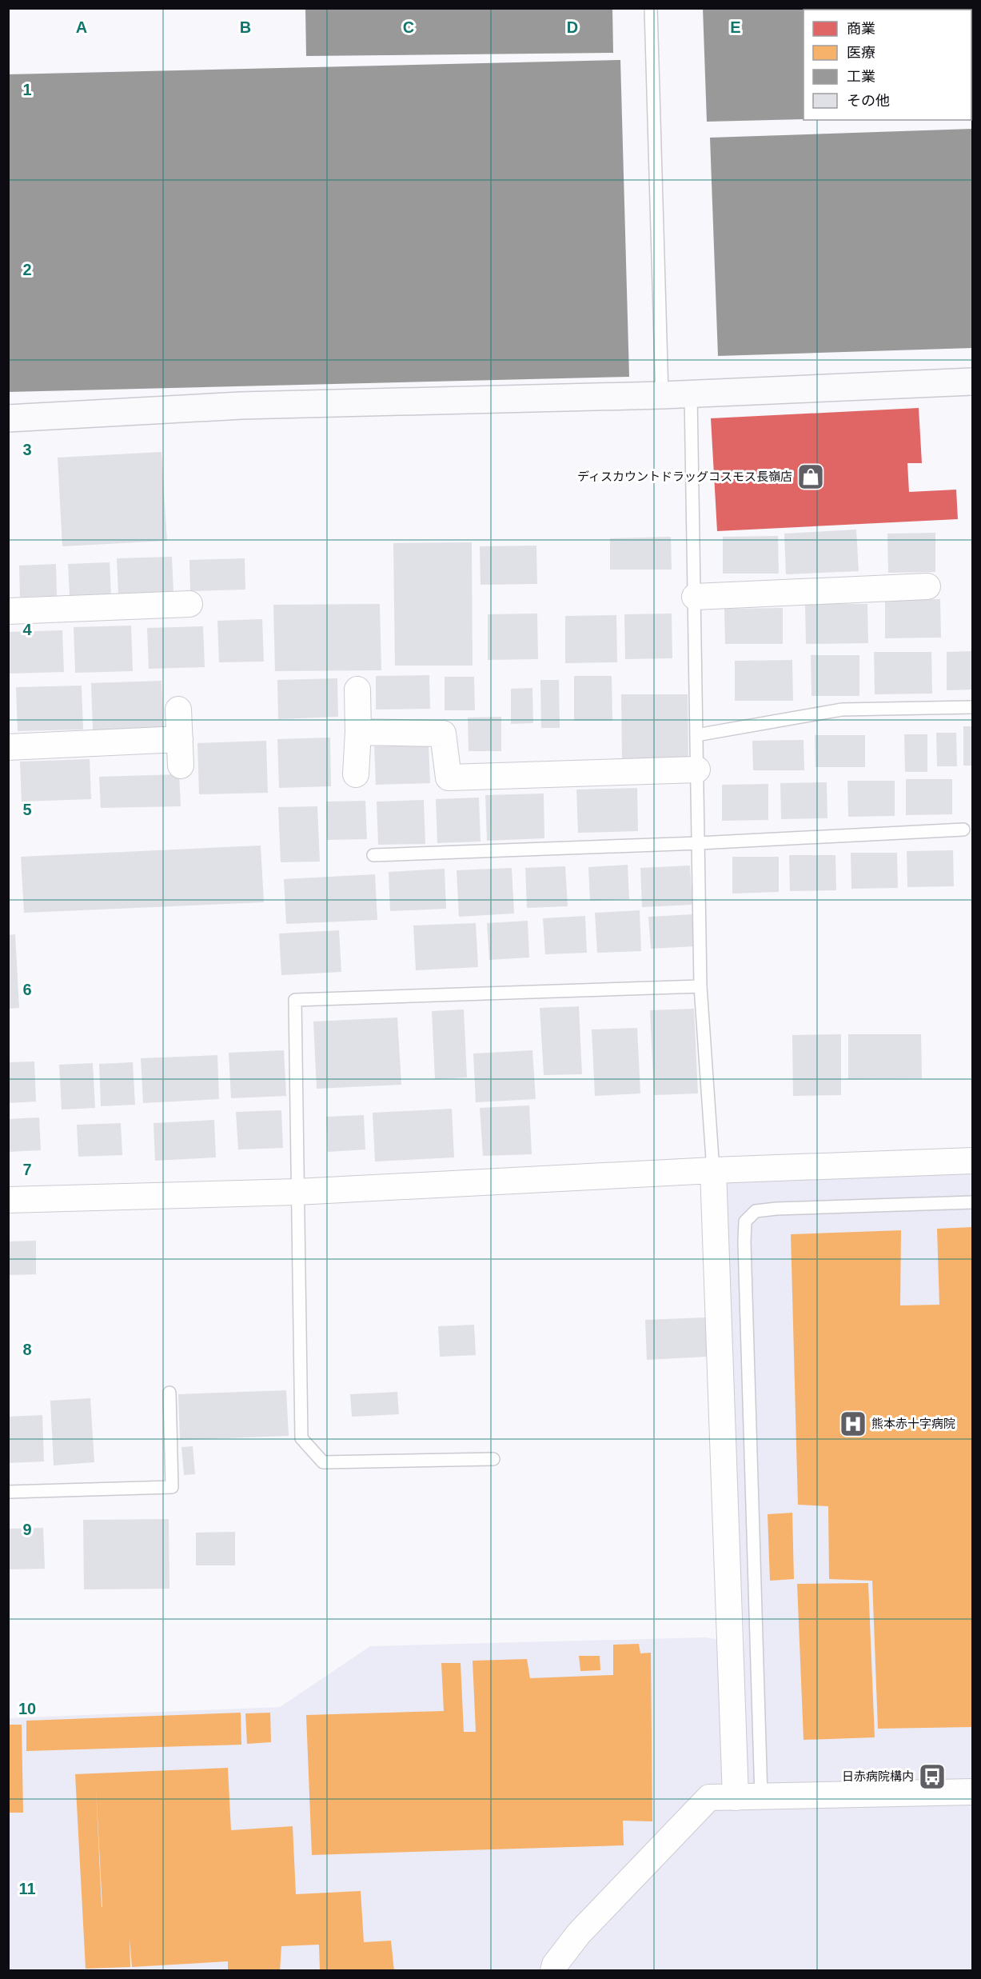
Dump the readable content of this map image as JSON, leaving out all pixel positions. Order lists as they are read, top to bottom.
{
  "places": {
    "shop": ["ディスカウントドラッグコスモス長嶺店"],
    "hospital": ["熊本赤十字病院"],
    "bus stop": ["日赤病院構内"]
  },
  "legend": [
    "商業",
    "医療",
    "工業",
    "その他"
  ],
  "grid": {
    "columns": [
      "A",
      "B",
      "C",
      "D",
      "E"
    ],
    "rows": [
      "1",
      "2",
      "3",
      "4",
      "5",
      "6",
      "7",
      "8",
      "9",
      "10",
      "11"
    ]
  }
}
